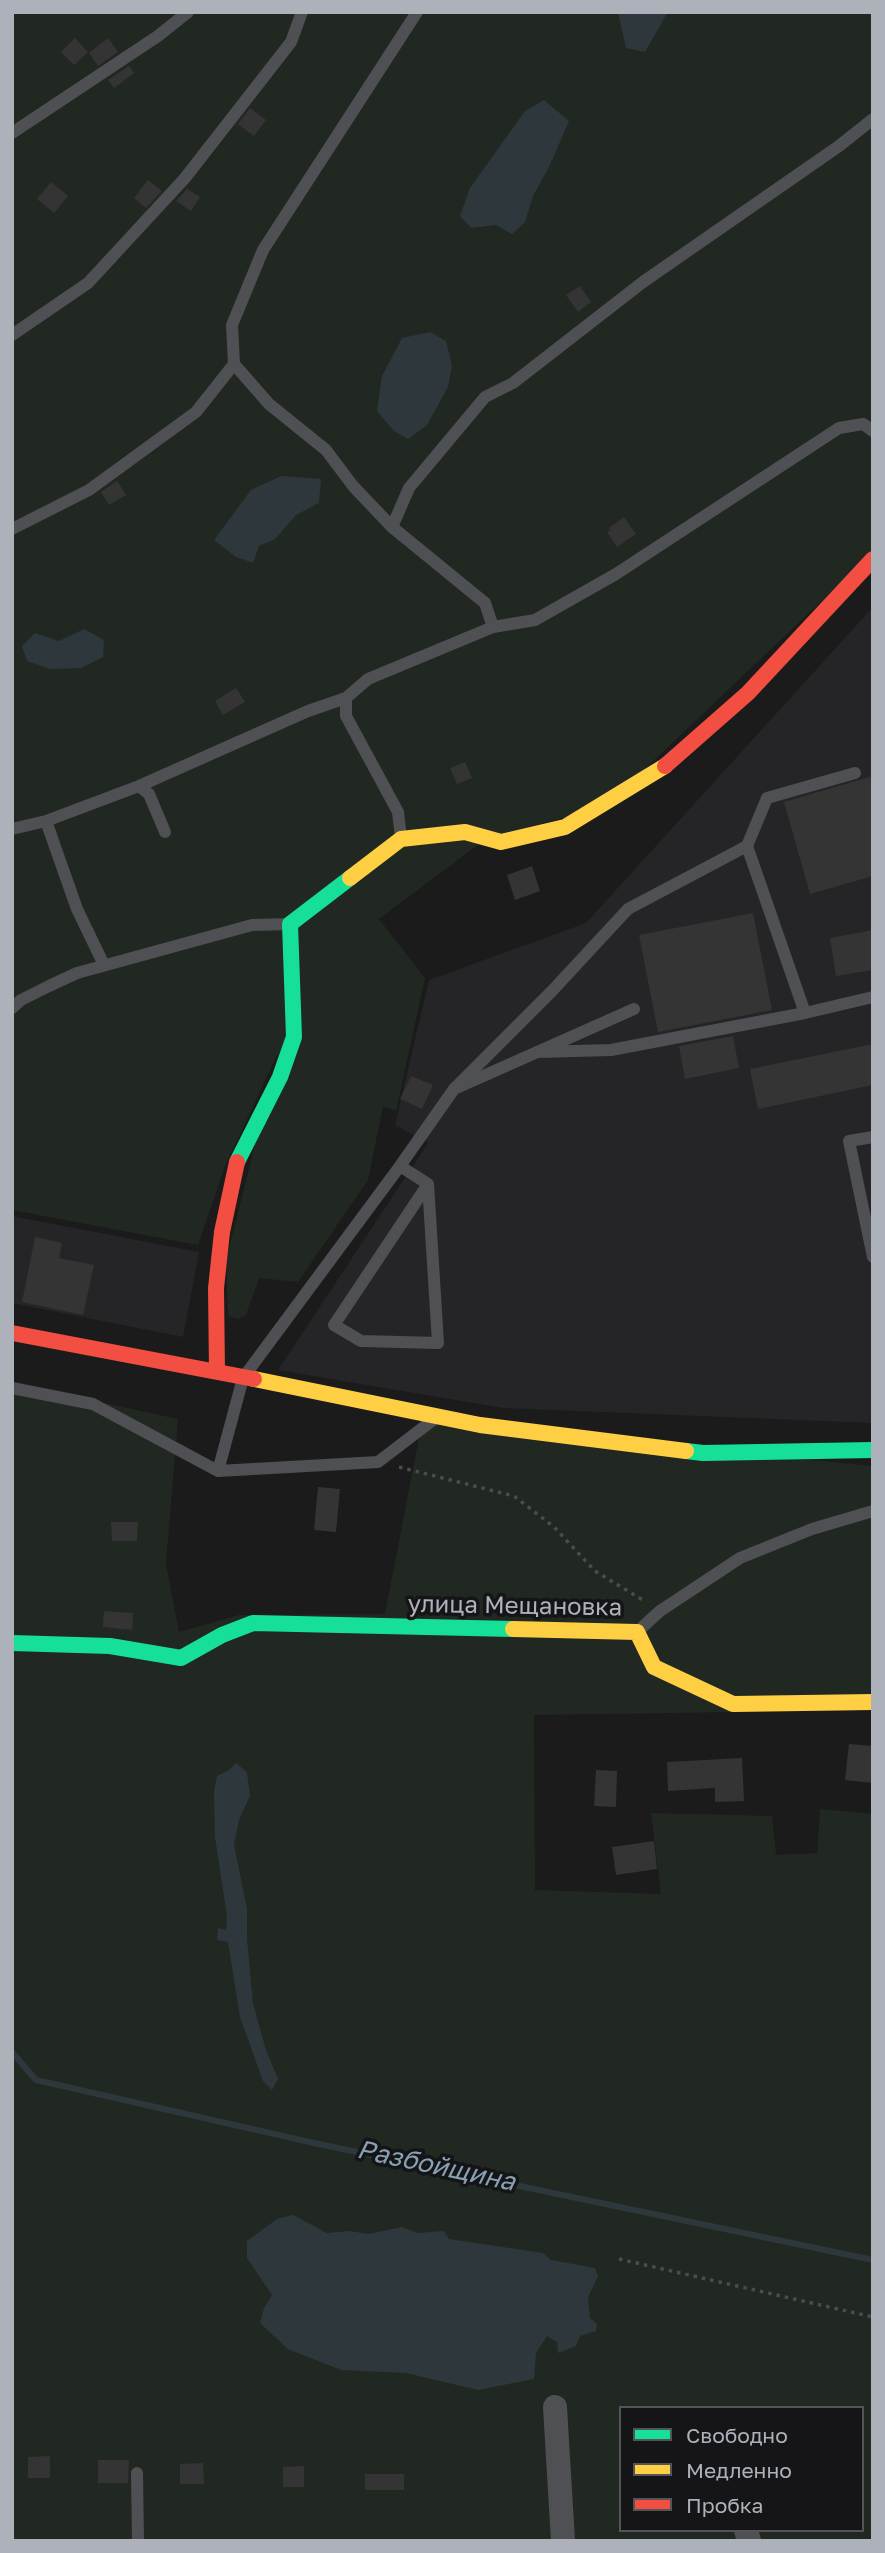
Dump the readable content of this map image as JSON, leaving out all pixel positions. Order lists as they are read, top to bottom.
{
  "streets": {
    "street": ["улица Мещановка"]
  },
  "water": ["Разбойщина"],
  "legend": ["Свободно", "Медленно", "Пробка"]
}
